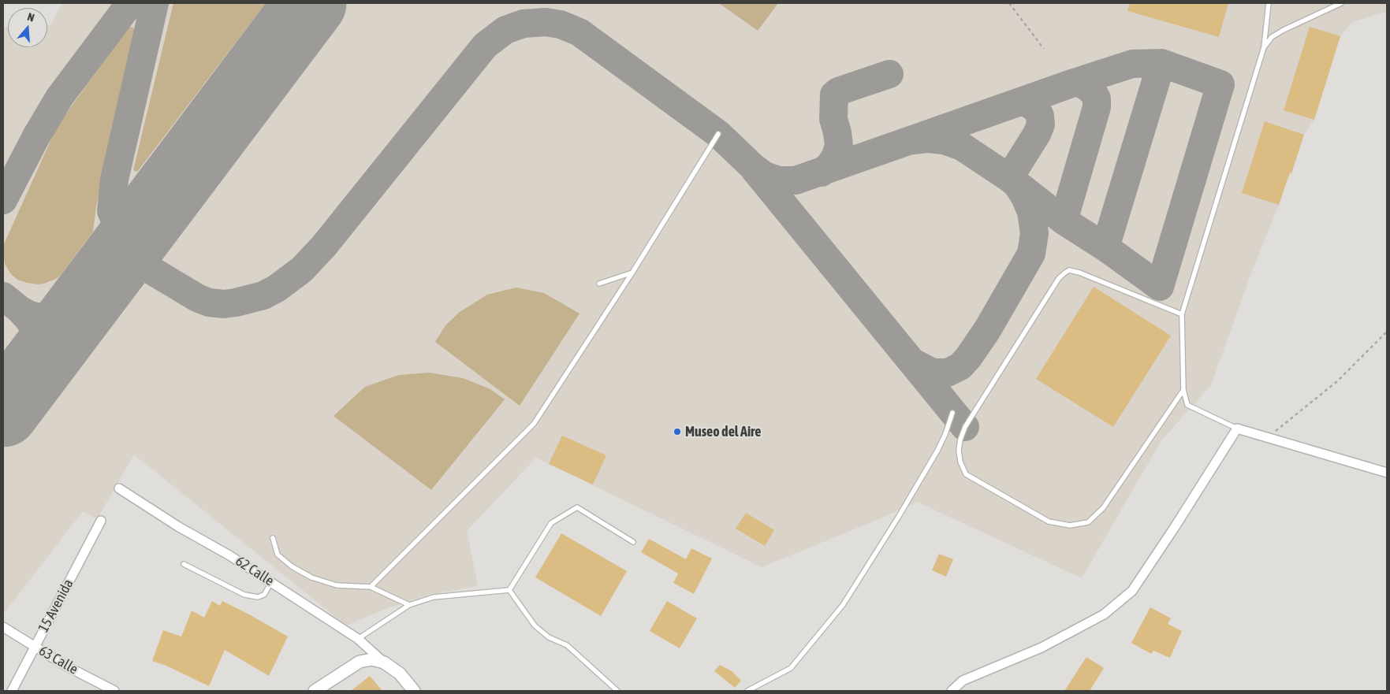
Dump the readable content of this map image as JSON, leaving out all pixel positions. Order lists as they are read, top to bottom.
{
  "streets": {
    "street": ["62 Calle", "15 Avenida", "63 Calle"]
  },
  "crossings": [
    ["15 Avenida", "63 Calle"]
  ],
  "places": ["Museo del Aire"],
  "north": "top"
}
